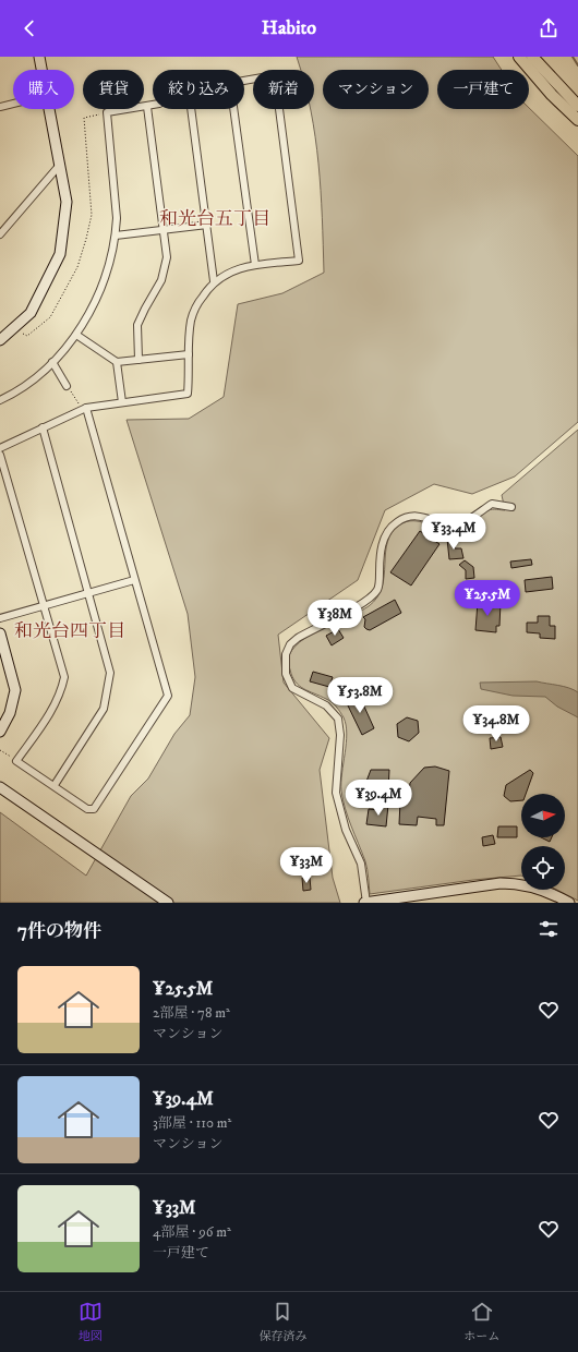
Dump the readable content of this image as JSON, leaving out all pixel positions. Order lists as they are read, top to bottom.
{
  "districts": ["和光台五丁目", "和光台四丁目"],
  "north": "right",
  "page": {
    "header": "Habito",
    "chip": [
      "購入",
      "賃貸",
      "絞り込み",
      "新着",
      "マンション",
      "一戸建て"
    ],
    "price": [
      "¥33.4M",
      "¥25.5M",
      "¥38M",
      "¥53.8M",
      "¥34.8M",
      "¥39.4M",
      "¥33M"
    ],
    "heading": "7件の物件",
    "list": [
      {
        "name": "¥25.5M",
        "note": "2部屋 · 78 m² · マンション"
      },
      {
        "name": "¥39.4M",
        "note": "3部屋 · 110 m² · マンション"
      },
      {
        "name": "¥33M",
        "note": "4部屋 · 96 m² · 一戸建て"
      }
    ],
    "tabs": ["地図", "保存済み", "ホーム"]
  }
}
